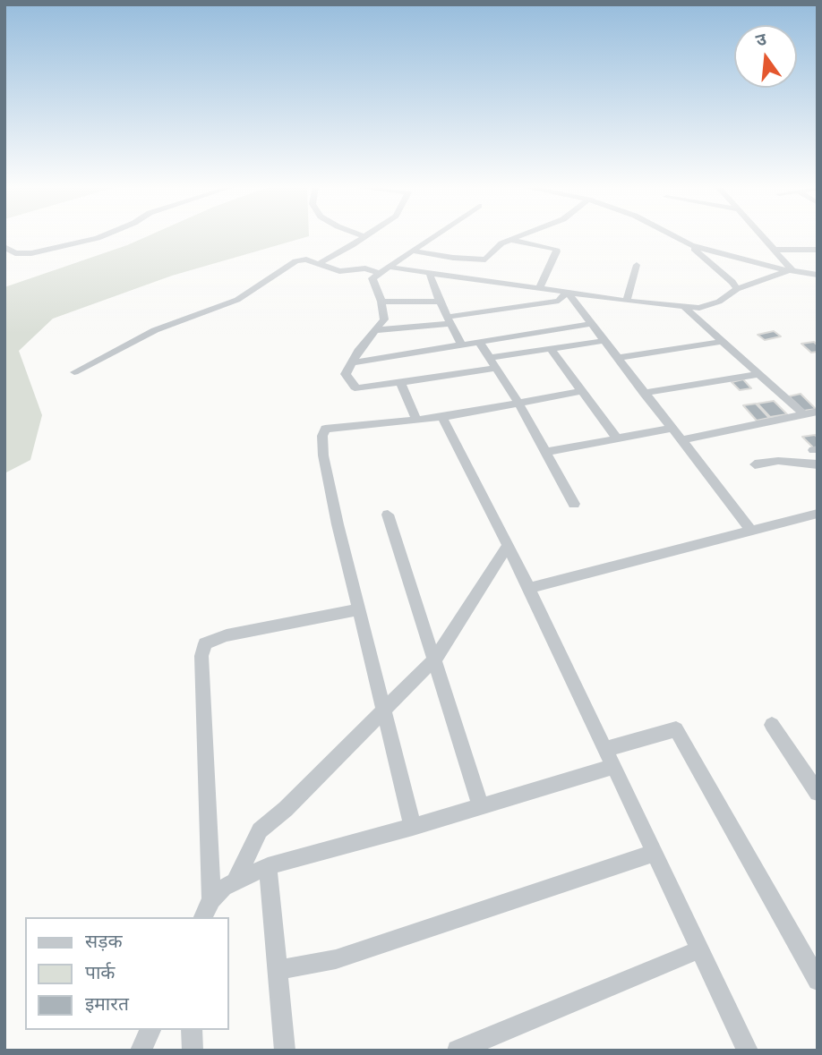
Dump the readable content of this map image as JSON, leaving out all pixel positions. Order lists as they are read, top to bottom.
{
  "legend": ["सड़क", "पार्क", "इमारत"],
  "north": "top"
}
